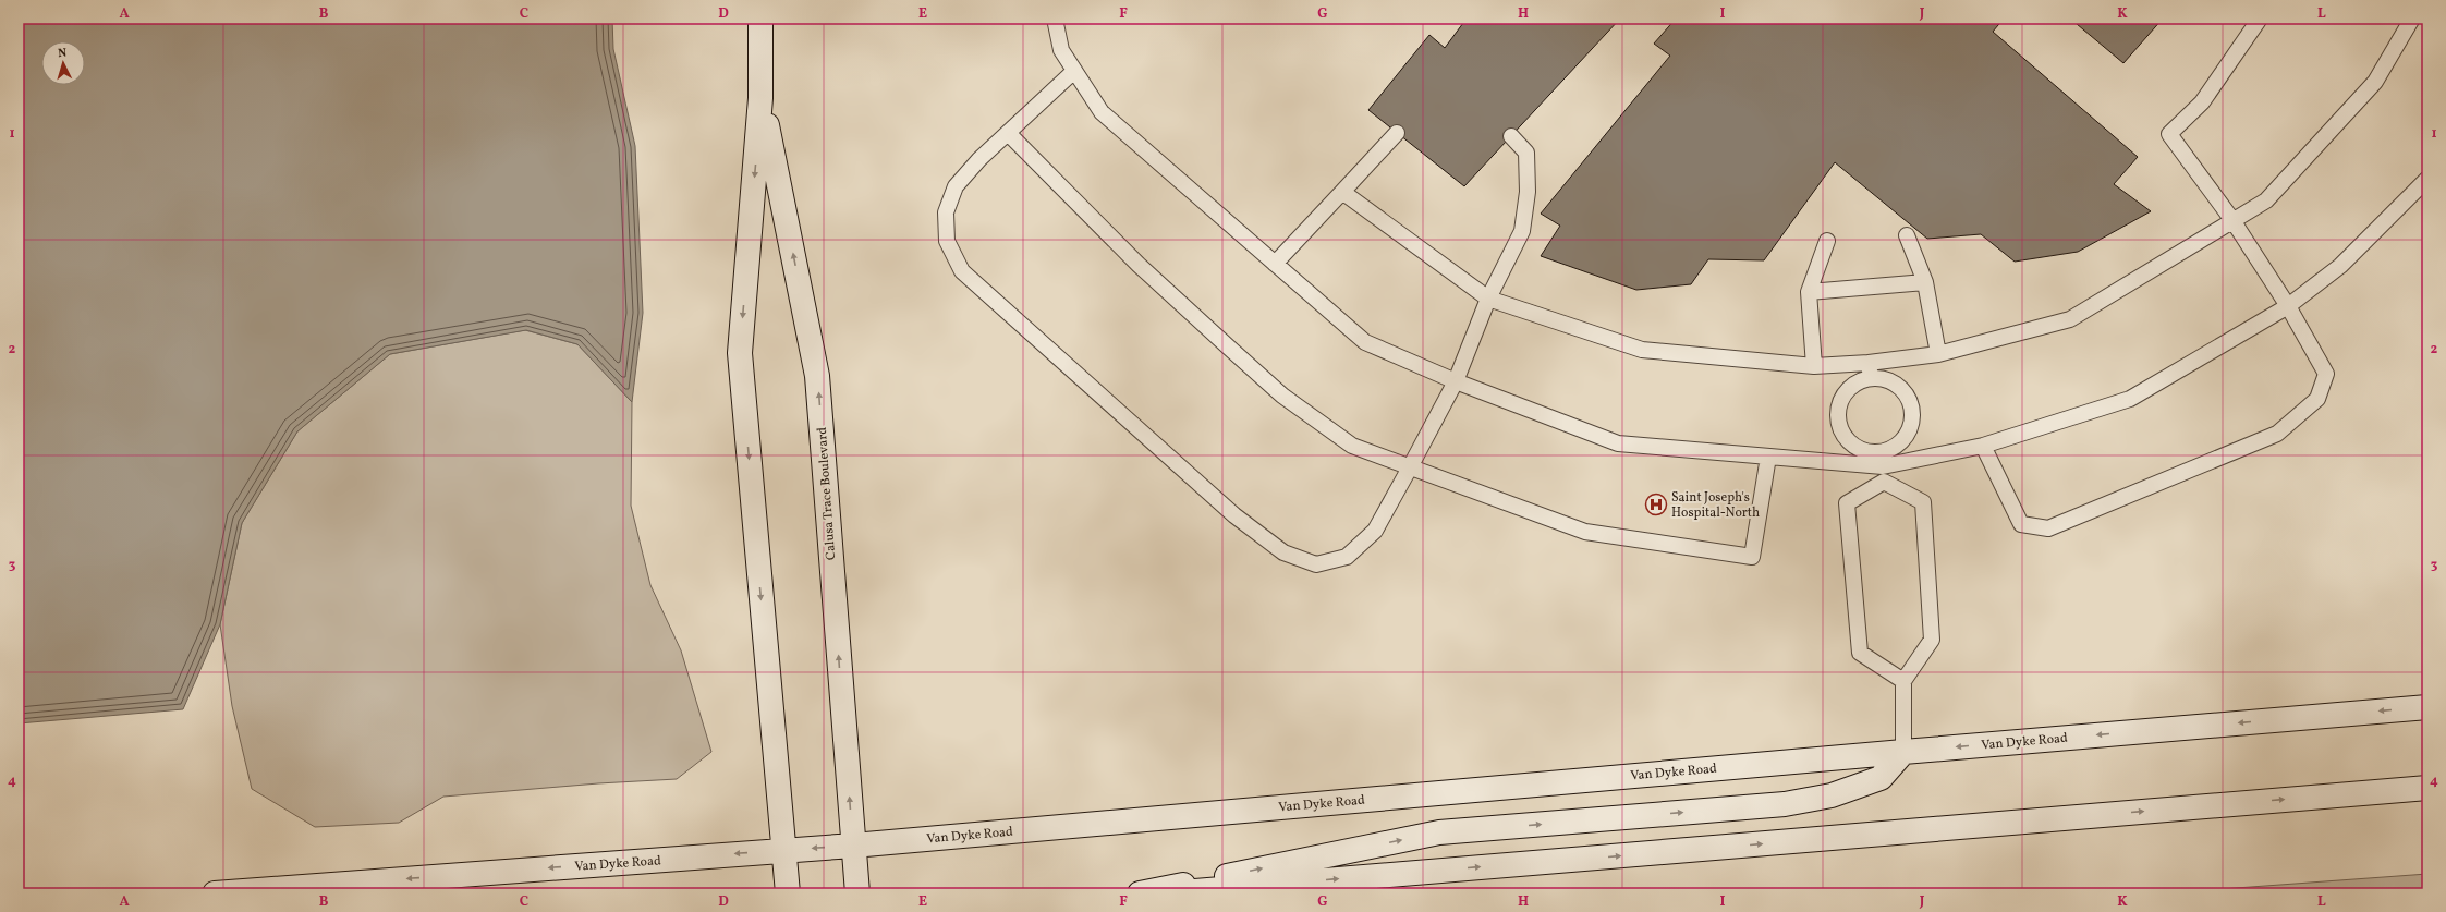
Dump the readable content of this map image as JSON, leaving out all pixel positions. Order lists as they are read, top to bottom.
{
  "streets": {
    "main road": ["Calusa Trace Boulevard", "Van Dyke Road"]
  },
  "crossings": [
    ["Calusa Trace Boulevard", "Van Dyke Road"]
  ],
  "places": {
    "hospital": ["Saint Joseph's Hospital-North"]
  },
  "north": "top",
  "grid": {
    "columns": [
      "A",
      "B",
      "C",
      "D",
      "E",
      "F",
      "G",
      "H",
      "I",
      "J",
      "K",
      "L"
    ],
    "rows": [
      "1",
      "2",
      "3",
      "4"
    ]
  }
}
